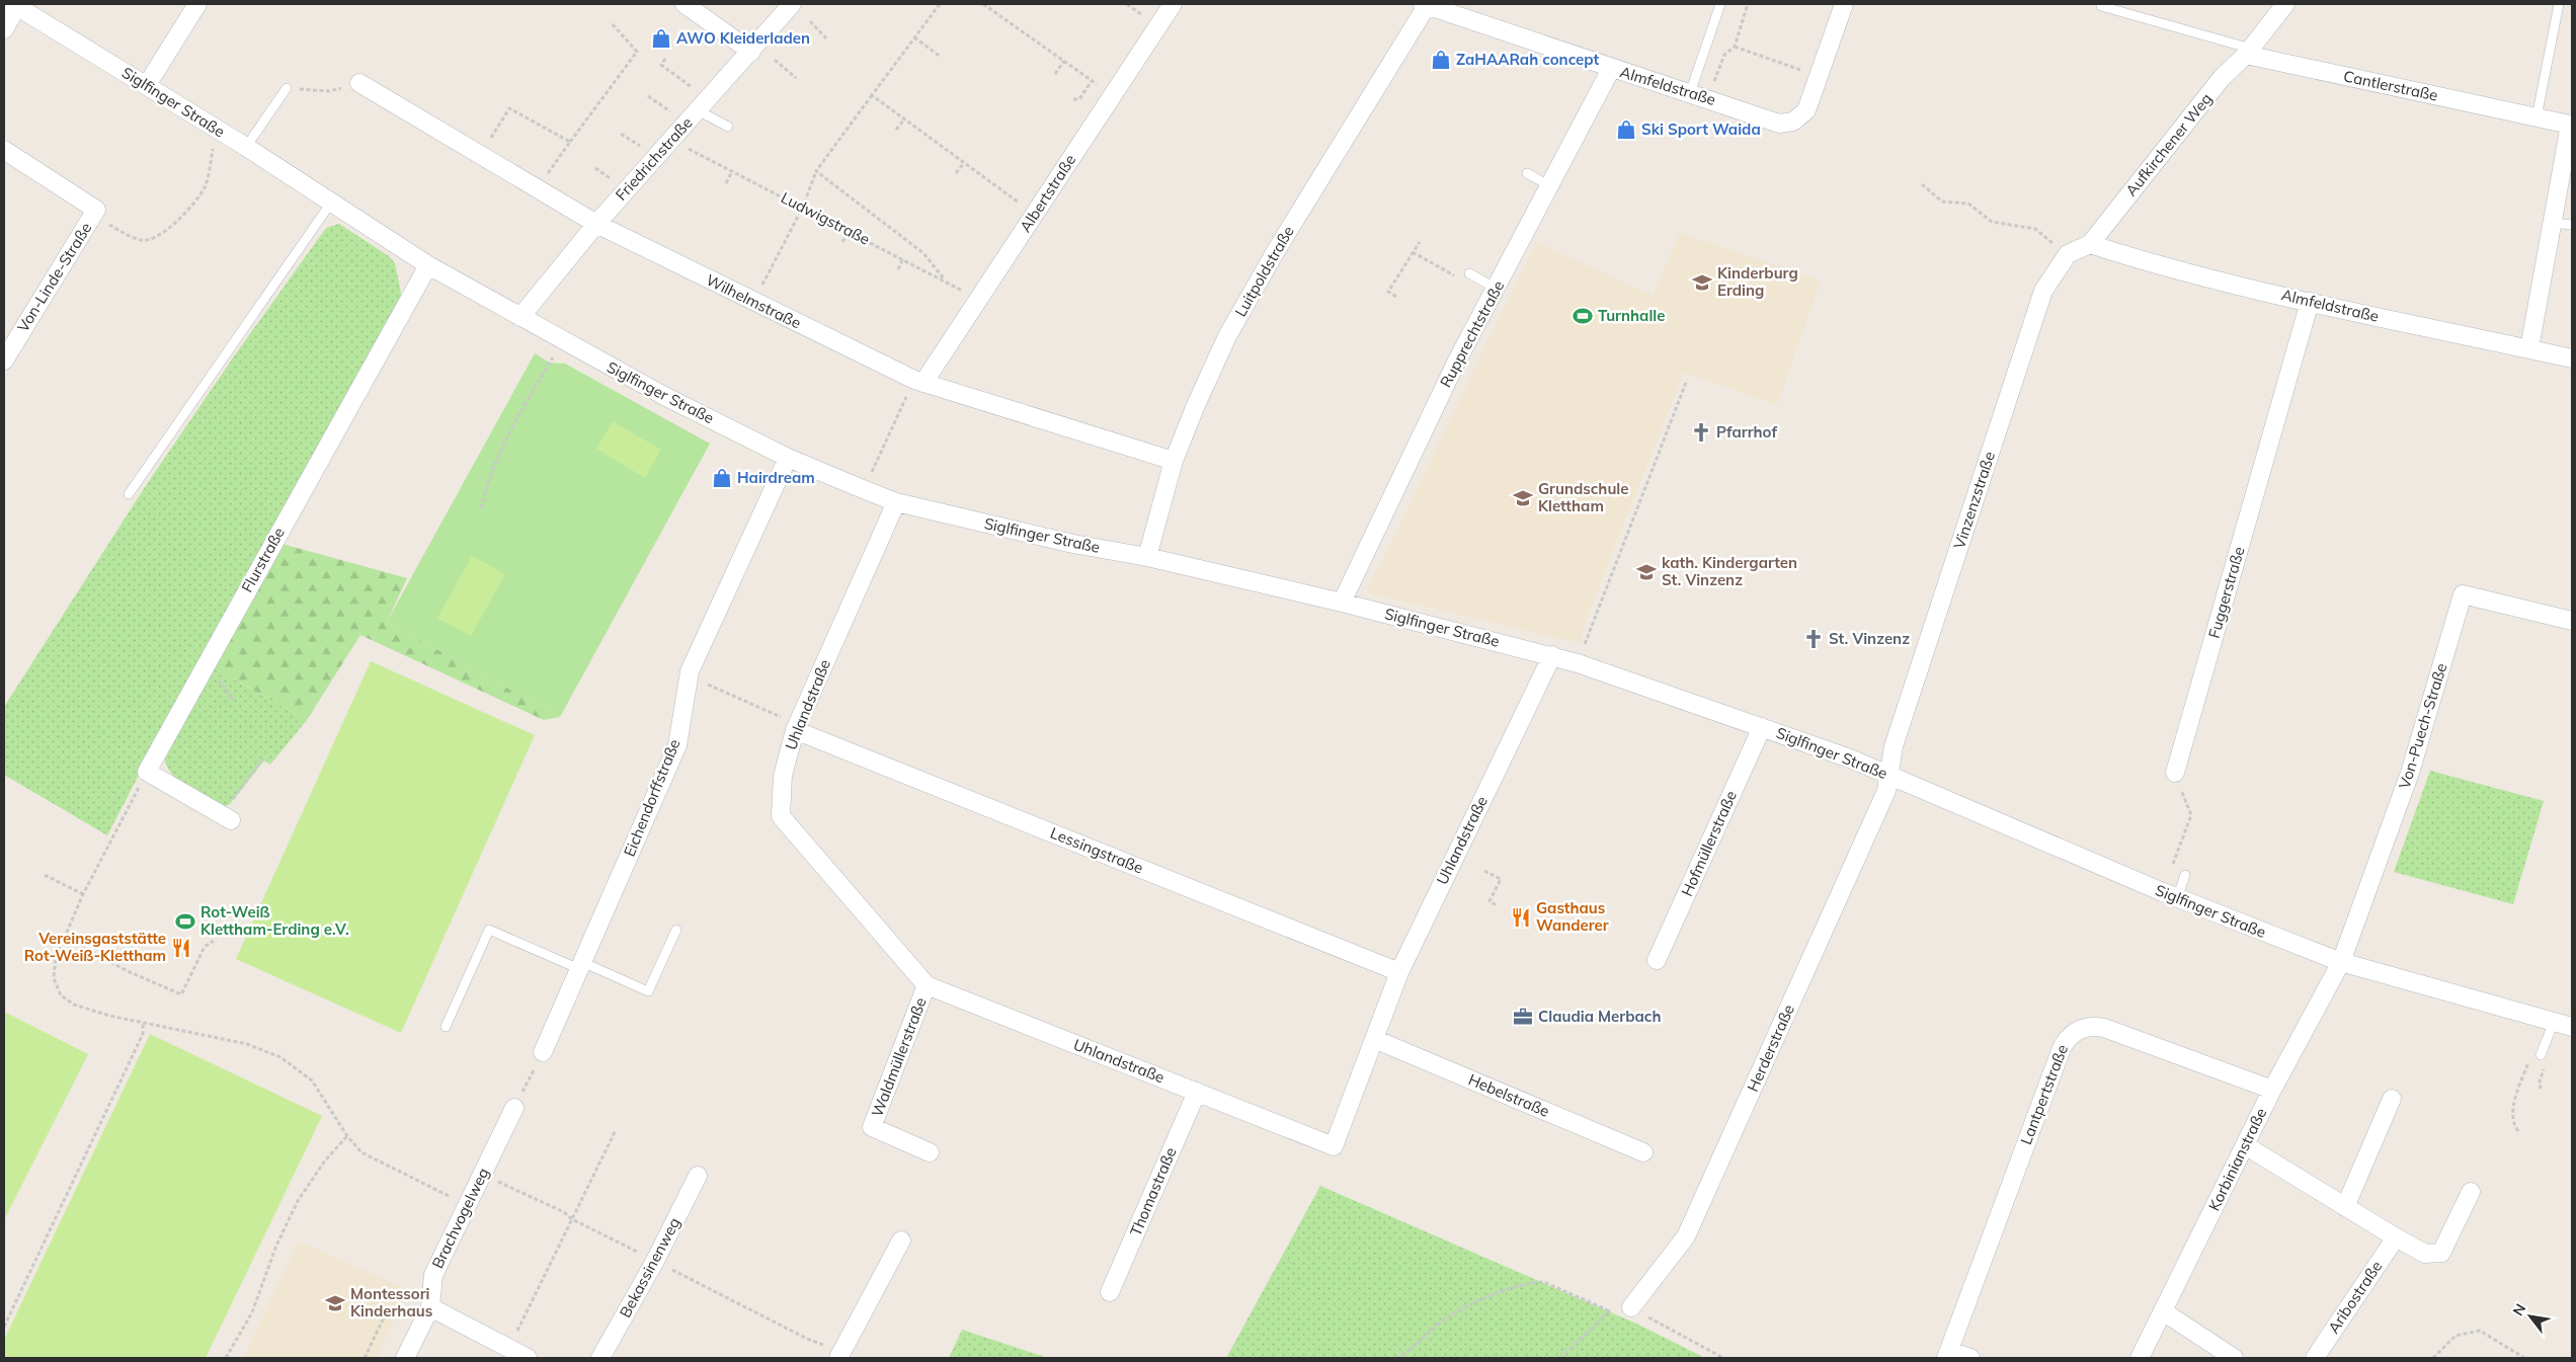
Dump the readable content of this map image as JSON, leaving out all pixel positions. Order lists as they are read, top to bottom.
{
  "streets": {
    "street": [
      "Almfeldstraße",
      "Cantlerstraße",
      "Siglfinger Straße",
      "Aufkirchener Weg",
      "Friedrichstraße",
      "Albertstraße",
      "Luitpoldstraße",
      "Von-Linde-Straße",
      "Wilhelmstraße",
      "Rupprechtstraße",
      "Vinzenzstraße",
      "Flurstraße",
      "Fuggerstraße",
      "Uhlandstraße",
      "Von-Puech-Straße",
      "Eichendorffstraße",
      "Hofmüllerstraße",
      "Lessingstraße",
      "Herderstraße",
      "Waldmüllerstraße",
      "Lantpertstraße",
      "Hebelstraße",
      "Korbinianstraße",
      "Thomastraße",
      "Brachvogelweg",
      "Bekassinenweg",
      "Aribostraße"
    ],
    "path": ["Ludwigstraße"]
  },
  "crossings": [
    ["Almfeldstraße", "Cantlerstraße"],
    ["Almfeldstraße", "Aufkirchener Weg"],
    ["Almfeldstraße", "Luitpoldstraße"],
    ["Almfeldstraße", "Rupprechtstraße"],
    ["Almfeldstraße", "Vinzenzstraße"],
    ["Almfeldstraße", "Fuggerstraße"],
    ["Cantlerstraße", "Aufkirchener Weg"],
    ["Siglfinger Straße", "Friedrichstraße"],
    ["Siglfinger Straße", "Luitpoldstraße"],
    ["Siglfinger Straße", "Rupprechtstraße"],
    ["Siglfinger Straße", "Vinzenzstraße"],
    ["Siglfinger Straße", "Flurstraße"],
    ["Siglfinger Straße", "Uhlandstraße"],
    ["Siglfinger Straße", "Von-Puech-Straße"],
    ["Siglfinger Straße", "Eichendorffstraße"],
    ["Siglfinger Straße", "Hofmüllerstraße"],
    ["Siglfinger Straße", "Herderstraße"],
    ["Siglfinger Straße", "Korbinianstraße"],
    ["Aufkirchener Weg", "Vinzenzstraße"],
    ["Friedrichstraße", "Ludwigstraße"],
    ["Friedrichstraße", "Wilhelmstraße"],
    ["Albertstraße", "Ludwigstraße"],
    ["Albertstraße", "Wilhelmstraße"],
    ["Luitpoldstraße", "Wilhelmstraße"],
    ["Vinzenzstraße", "Herderstraße"],
    ["Uhlandstraße", "Lessingstraße"],
    ["Uhlandstraße", "Waldmüllerstraße"],
    ["Uhlandstraße", "Hebelstraße"],
    ["Uhlandstraße", "Thomastraße"],
    ["Von-Puech-Straße", "Korbinianstraße"],
    ["Lantpertstraße", "Korbinianstraße"]
  ],
  "places": {
    "shop": [
      "AWO Kleiderladen",
      "ZaHAARah concept",
      "Ski Sport Waida",
      "Hairdream"
    ],
    "school or university": [
      "Kinderburg Erding",
      "Grundschule Klettham",
      "kath. Kindergarten St. Vinzenz",
      "Montessori Kinderhaus"
    ],
    "sports": ["Turnhalle", "Rot-Weiß Klettham-Erding e.V."],
    "church": ["Pfarrhof", "St. Vinzenz"],
    "restaurant": ["Gasthaus Wanderer", "Vereinsgaststätte Rot-Weiß-Klettham"],
    "office": ["Claudia Merbach"]
  },
  "north": "top left"
}
